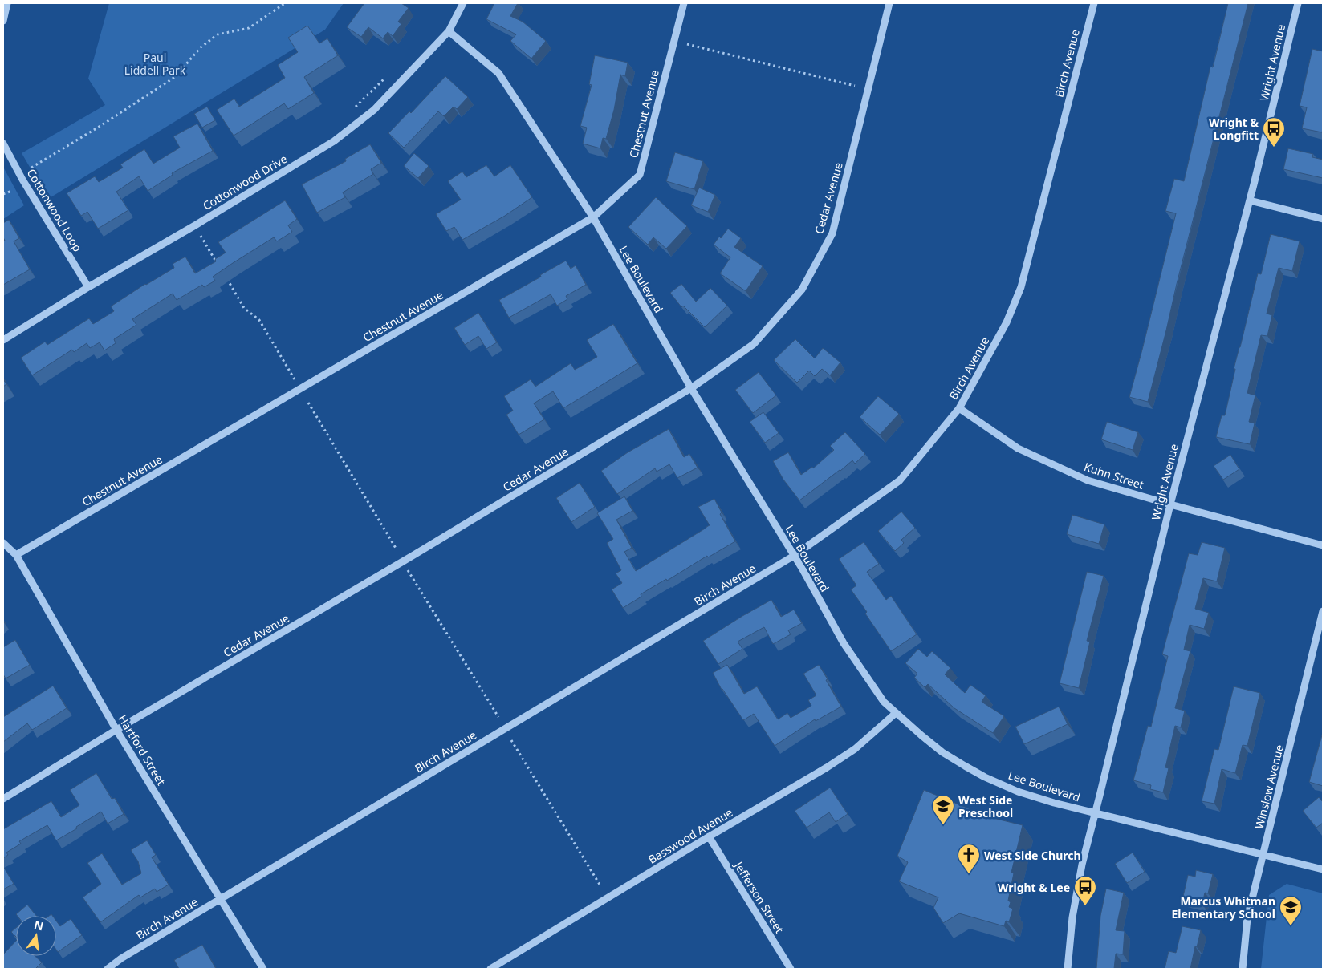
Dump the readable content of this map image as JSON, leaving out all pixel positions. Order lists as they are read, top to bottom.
{
  "streets": {
    "street": [
      "Wright Avenue",
      "Birch Avenue",
      "Chestnut Avenue",
      "Cottonwood Drive",
      "Cedar Avenue",
      "Cottonwood Loop",
      "Lee Boulevard",
      "Kuhn Street",
      "Hartford Street",
      "Winslow Avenue",
      "Basswood Avenue",
      "Jefferson Street"
    ]
  },
  "crossings": [
    ["Wright Avenue", "Lee Boulevard"],
    ["Wright Avenue", "Kuhn Street"],
    ["Birch Avenue", "Lee Boulevard"],
    ["Birch Avenue", "Kuhn Street"],
    ["Birch Avenue", "Hartford Street"],
    ["Chestnut Avenue", "Lee Boulevard"],
    ["Chestnut Avenue", "Hartford Street"],
    ["Cottonwood Drive", "Cottonwood Loop"],
    ["Cottonwood Drive", "Lee Boulevard"],
    ["Cedar Avenue", "Lee Boulevard"],
    ["Cedar Avenue", "Hartford Street"],
    ["Lee Boulevard", "Winslow Avenue"],
    ["Lee Boulevard", "Basswood Avenue"],
    ["Basswood Avenue", "Jefferson Street"]
  ],
  "parks": ["Paul Liddell Park"],
  "places": {
    "bus stop": ["Wright & Longfitt", "Wright & Lee"],
    "school or university": ["West Side Preschool", "Marcus Whitman Elementary School"],
    "church": ["West Side Church"]
  },
  "north": "top"
}
